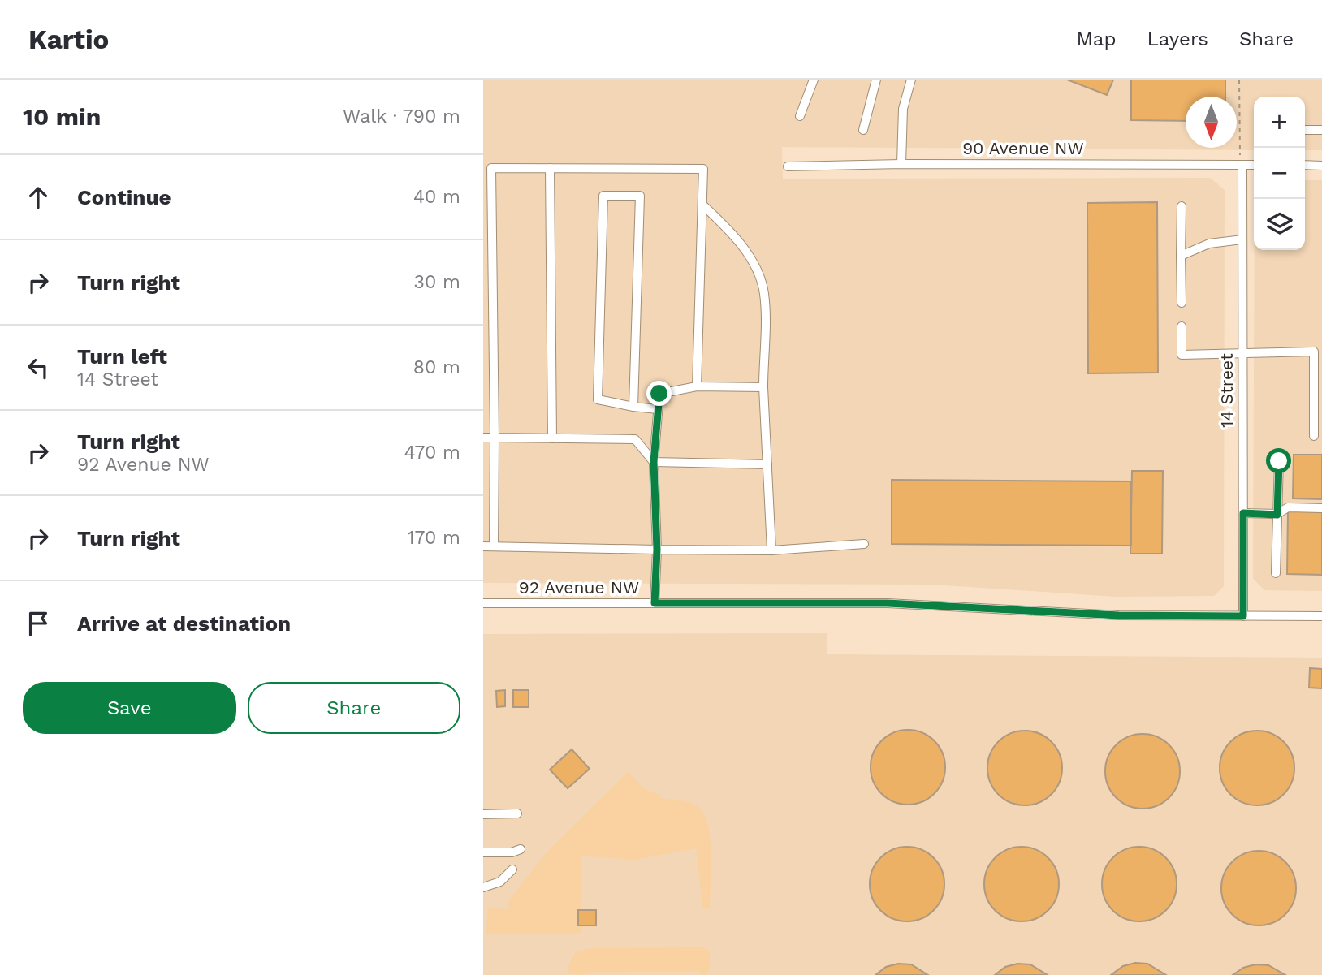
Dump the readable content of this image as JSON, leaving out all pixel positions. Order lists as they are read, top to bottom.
{
  "streets": {
    "street": ["90 Avenue NW", "14 Street", "92 Avenue NW"]
  },
  "crossings": [
    ["90 Avenue NW", "14 Street"],
    ["14 Street", "92 Avenue NW"]
  ],
  "north": "bottom",
  "page": {
    "header": "Kartio",
    "nav": ["Map", "Layers", "Share"],
    "heading": ["10 min", "Walk · 790 m"],
    "map_buttons": ["+", "−"],
    "list": [
      ["Continue", "40 m"],
      ["Turn right", "30 m"],
      ["Turn left", "14 Street", "80 m"],
      ["Turn right", "92 Avenue NW", "470 m"],
      ["Turn right", "170 m"],
      "Arrive at destination"
    ],
    "buttons": ["Save", "Share"]
  }
}
